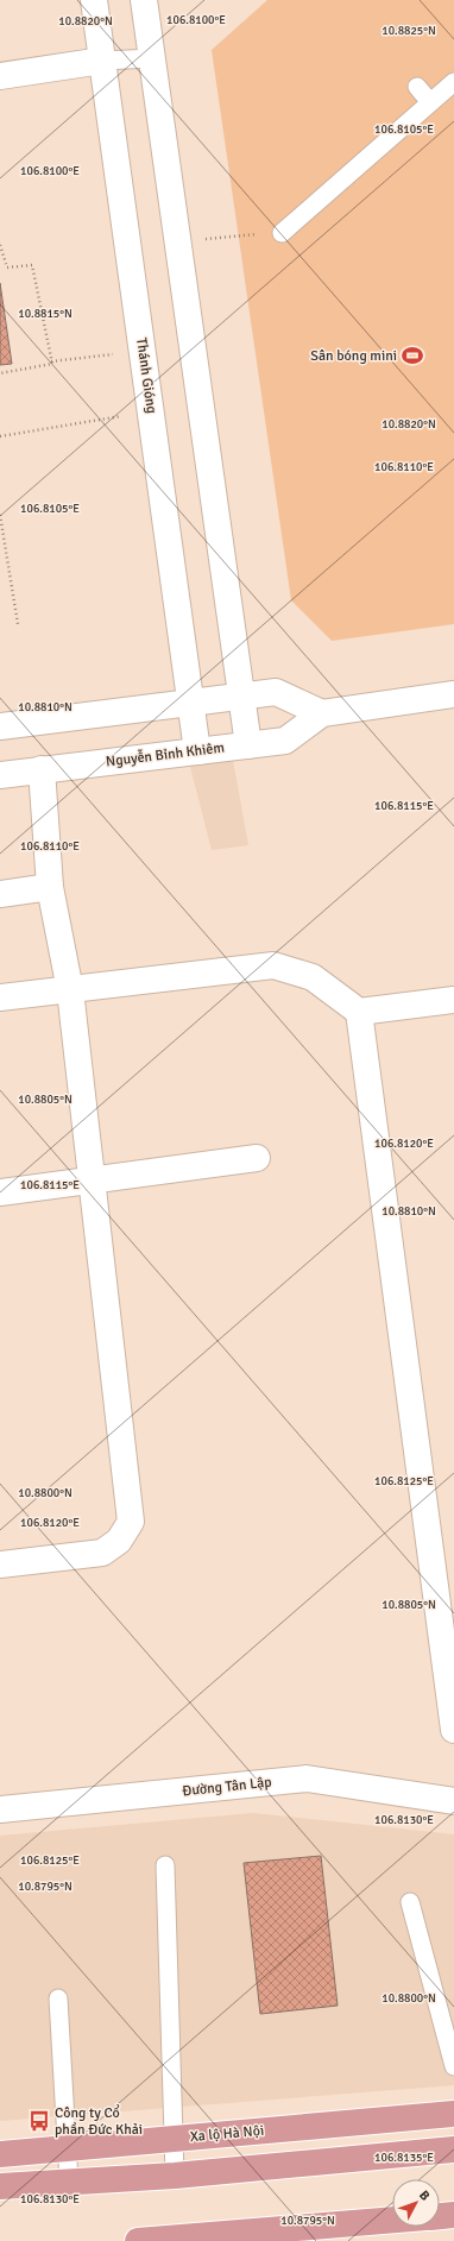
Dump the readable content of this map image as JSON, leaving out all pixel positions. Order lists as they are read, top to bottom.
{
  "streets": {
    "highway": ["Xa lộ Hà Nội"],
    "street": ["Thánh Gióng", "Nguyễn Bỉnh Khiêm", "Đường Tân Lập"]
  },
  "crossings": [
    ["Thánh Gióng", "Nguyễn Bỉnh Khiêm"]
  ],
  "places": {
    "sports": ["Sân bóng mini"],
    "bus stop": ["Công ty Cổ phần Đức Khải"]
  },
  "north": "top right",
  "coordinates": [
    "106.8100°E",
    "10.8820°N",
    "10.8825°N",
    "106.8105°E",
    "10.8815°N",
    "106.8110°E",
    "10.8810°N",
    "106.8115°E",
    "10.8805°N",
    "106.8120°E",
    "106.8125°E",
    "10.8800°N",
    "106.8130°E",
    "10.8795°N",
    "106.8135°E"
  ]
}
